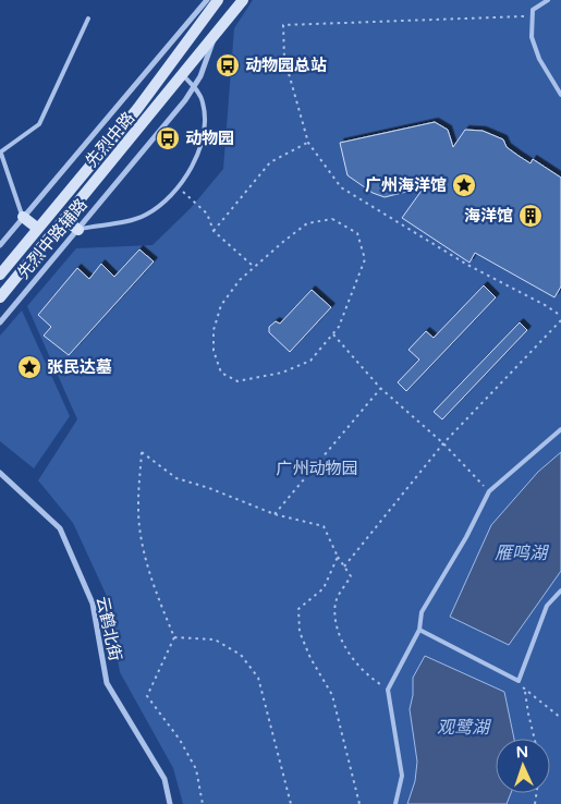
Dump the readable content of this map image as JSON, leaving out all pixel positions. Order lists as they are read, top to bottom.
{
  "streets": {
    "main road": ["先烈中路"],
    "street": ["先烈中路辅路", "云鹤北街"]
  },
  "crossings": [
    ["先烈中路", "先烈中路辅路"]
  ],
  "water": ["雁鸣湖", "观鹭湖"],
  "parks": ["广州动物园"],
  "places": {
    "bus stop": ["动物园总站", "动物园"],
    "place": ["广州海洋馆", "张民达墓"],
    "building": ["海洋馆"]
  },
  "north": "top"
}
